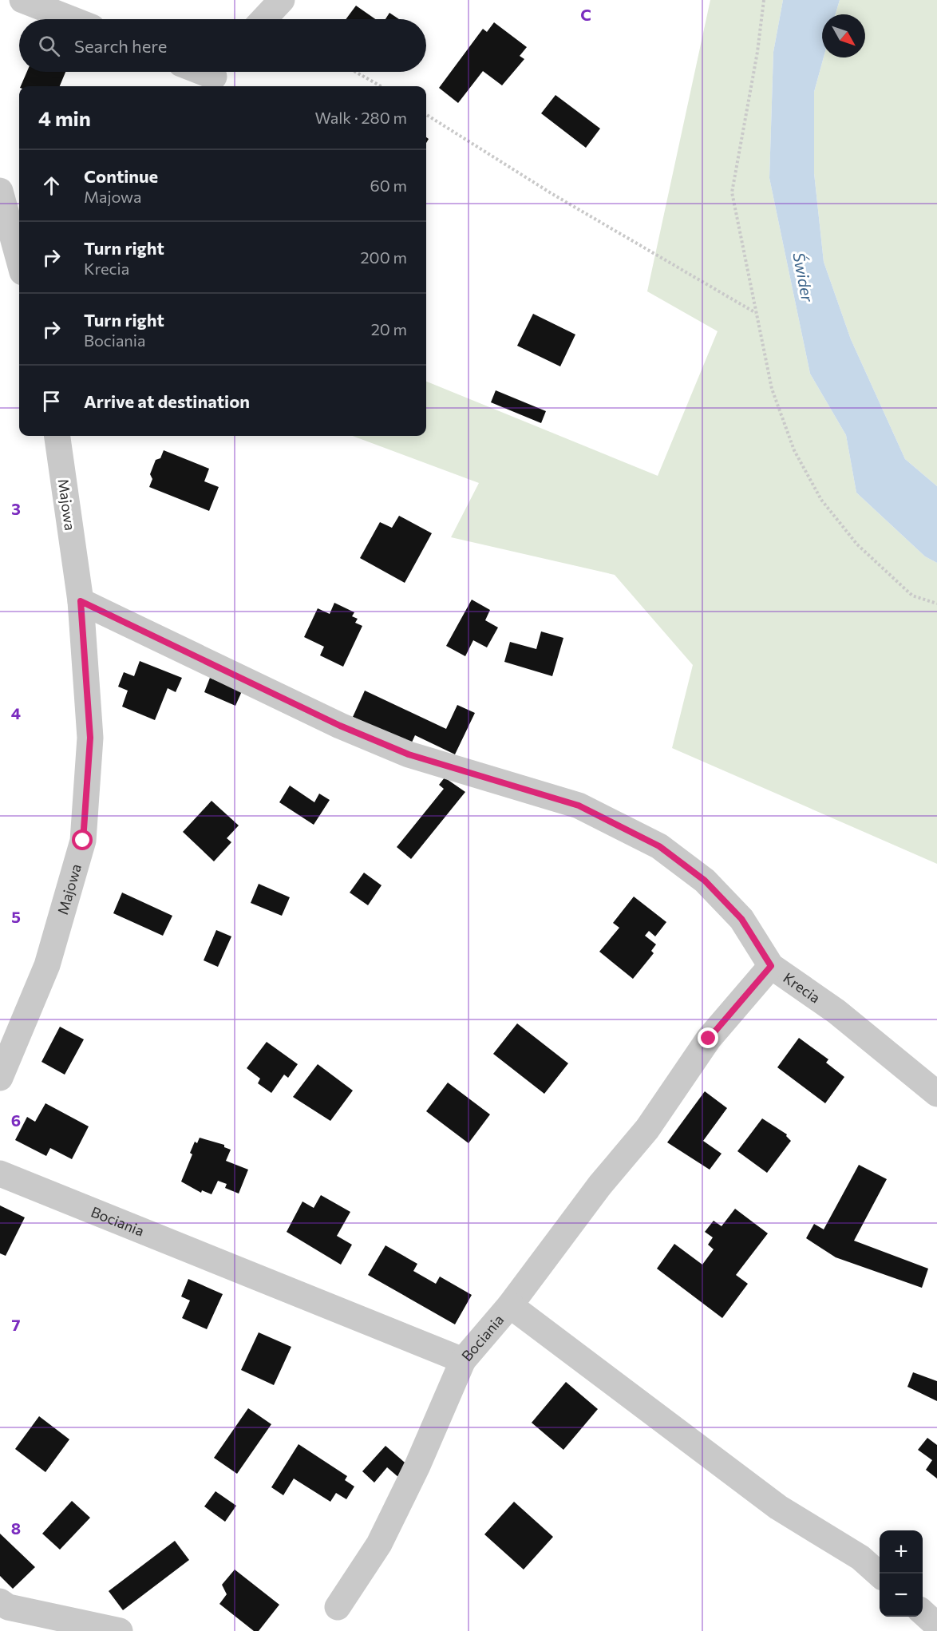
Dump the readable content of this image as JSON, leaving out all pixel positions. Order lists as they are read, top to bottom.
{
  "streets": {
    "street": ["Majowa", "Krecia", "Bociania"]
  },
  "crossings": [
    ["Majowa", "Krecia"],
    ["Krecia", "Bociania"]
  ],
  "water": ["Świder"],
  "north": "bottom right",
  "page": {
    "search": "Search here",
    "heading": ["4 min", "Walk · 280 m"],
    "list": [
      ["Continue", "Majowa", "60 m"],
      ["Turn right", "Krecia", "200 m"],
      ["Turn right", "Bociania", "20 m"],
      "Arrive at destination"
    ],
    "map_buttons": ["+", "−"]
  },
  "grid": {
    "columns": ["C"],
    "rows": [
      "3",
      "4",
      "5",
      "6",
      "7",
      "8"
    ]
  }
}
